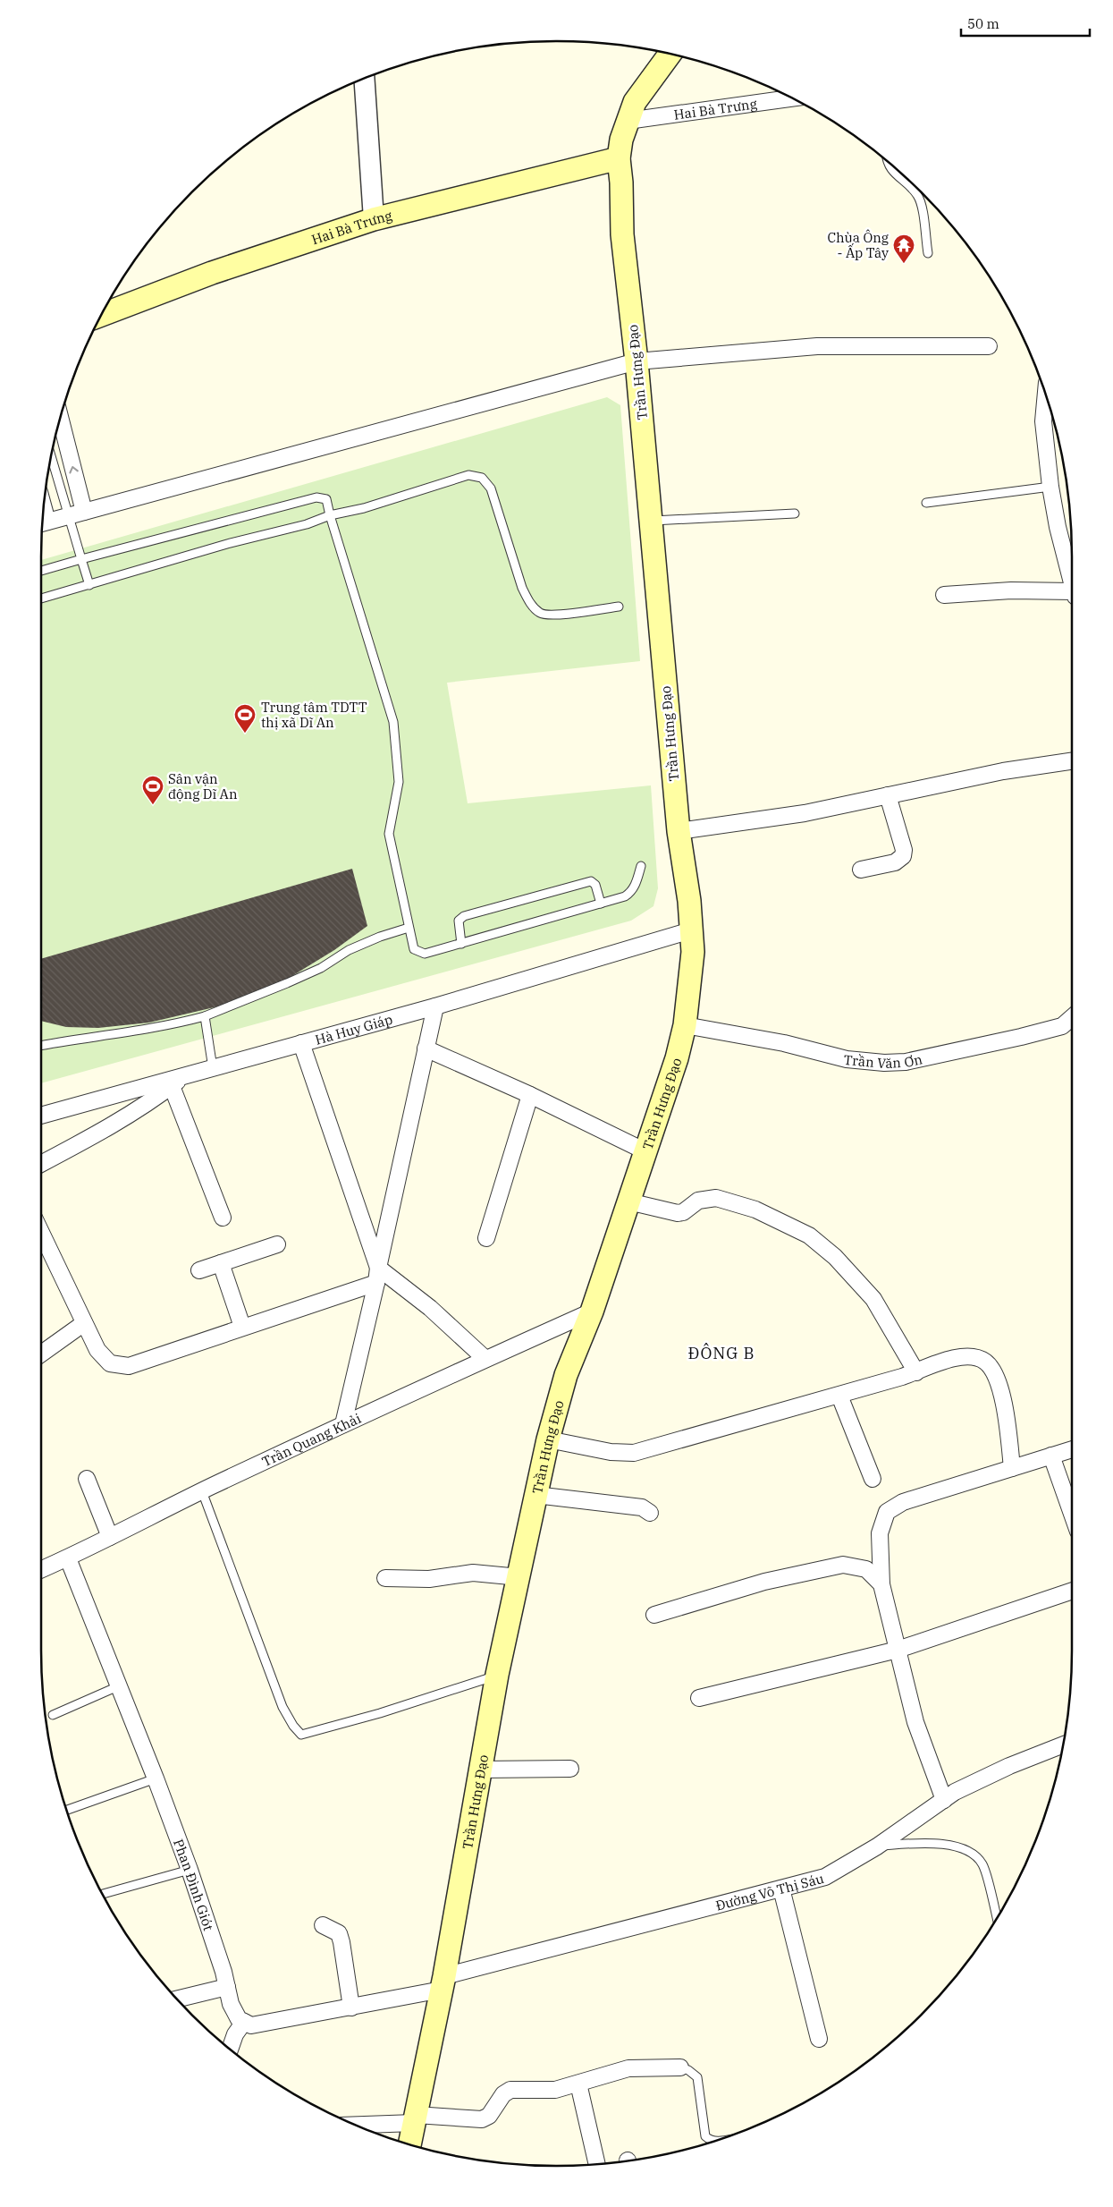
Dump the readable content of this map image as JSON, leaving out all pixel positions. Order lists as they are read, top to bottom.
{
  "streets": {
    "main road": ["Hai Bà Trưng", "Trần Hưng Đạo"],
    "street": [
      "Hà Huy Giáp",
      "Trần Văn Ơn",
      "Trần Quang Khải",
      "Phan Đình Giót",
      "Đường Võ Thị Sáu"
    ]
  },
  "crossings": [
    ["Hai Bà Trưng", "Trần Hưng Đạo"],
    ["Trần Hưng Đạo", "Hà Huy Giáp"],
    ["Trần Hưng Đạo", "Trần Văn Ơn"],
    ["Trần Hưng Đạo", "Trần Quang Khải"],
    ["Trần Hưng Đạo", "Đường Võ Thị Sáu"],
    ["Trần Quang Khải", "Phan Đình Giót"]
  ],
  "districts": ["ĐÔNG B"],
  "places": {
    "temple": ["Chùa Ông - Ấp Tây"],
    "sports": ["Trung tâm TDTT thị xã Dĩ An", "Sân vận động Dĩ An"]
  },
  "scale_bar": "50 m"
}
